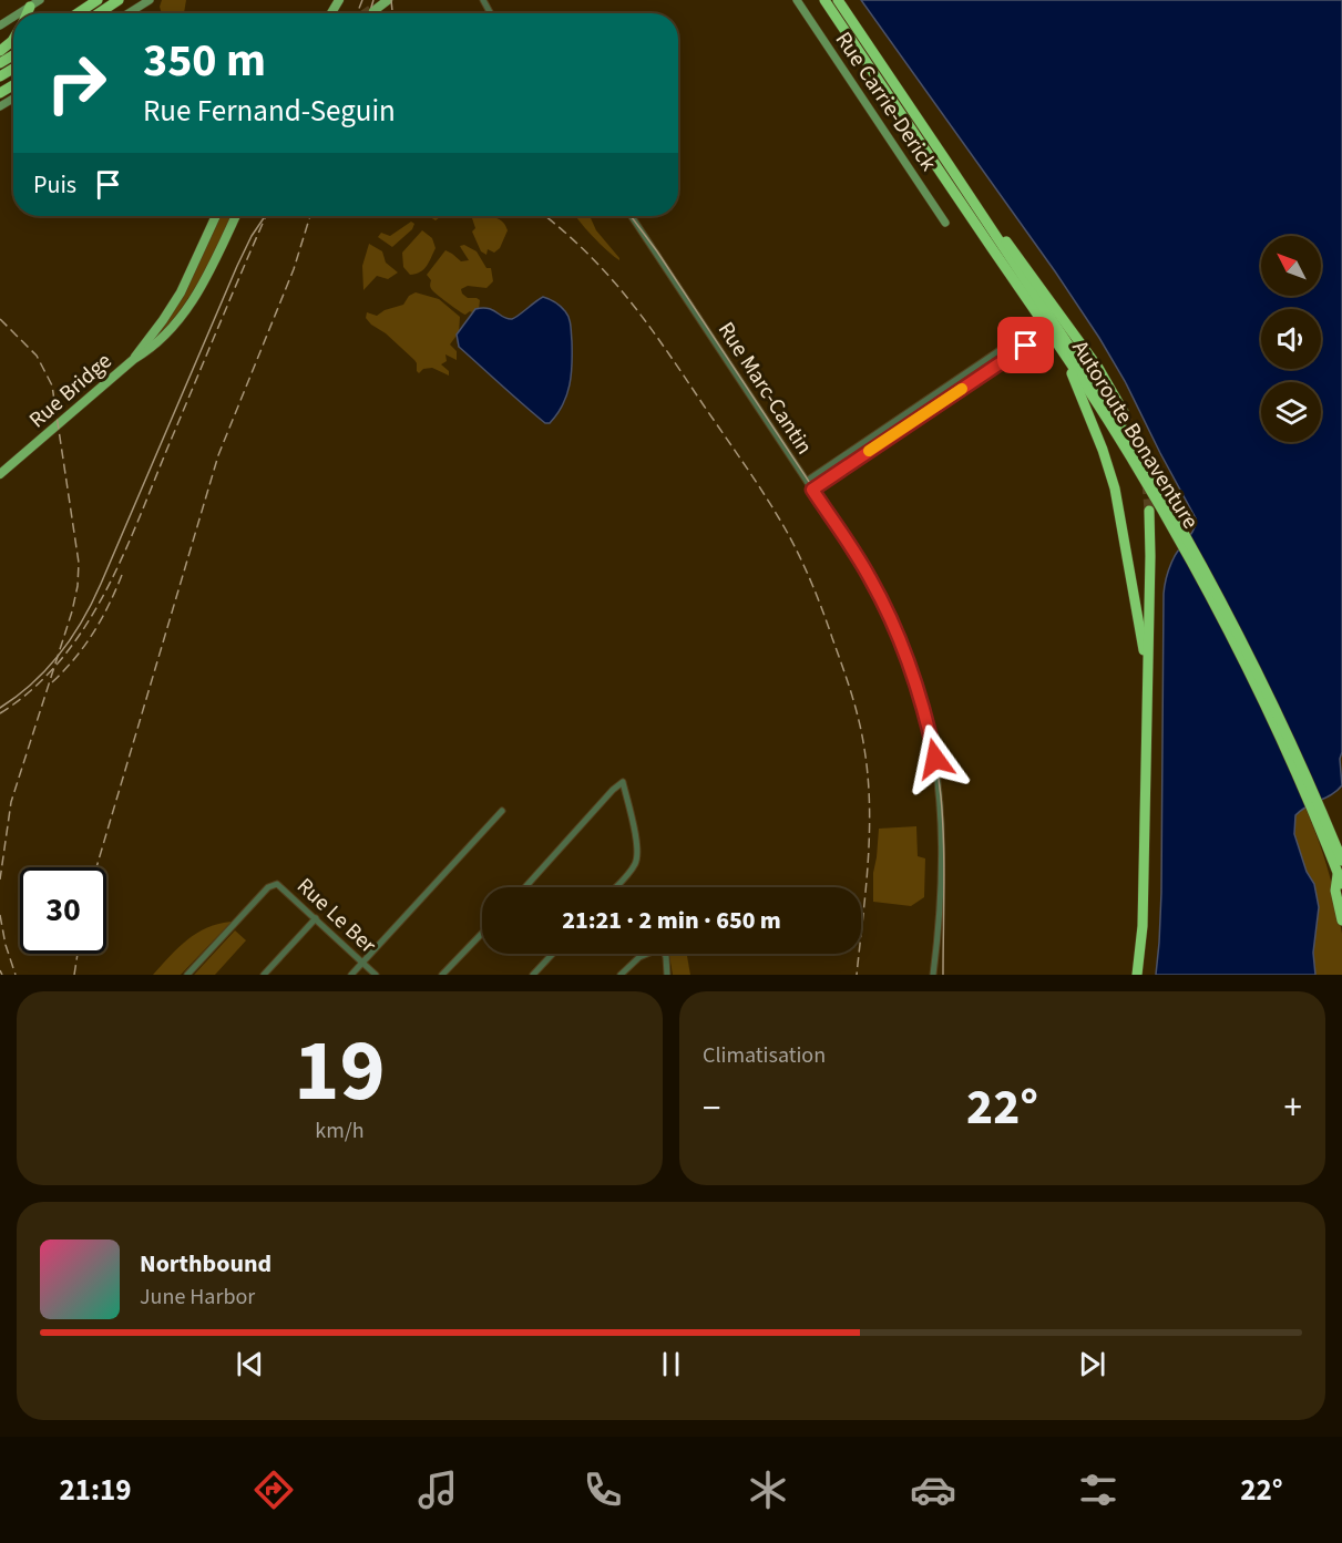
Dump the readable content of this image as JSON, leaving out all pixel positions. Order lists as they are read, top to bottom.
{
  "streets": {
    "highway": ["Autoroute Bonaventure"],
    "main road": ["Rue Bridge"],
    "street": ["Rue Carrie-Derick", "Rue Marc-Cantin", "Rue Le Ber"]
  },
  "north": "top left",
  "page": {
    "turn": ["350 m", "Rue Fernand-Seguin"],
    "then": "Puis",
    "limit": "30",
    "trip": "21:21 · 2 min · 650 m",
    "tile": [
      ["19", "km/h"],
      "Climatisation"
    ],
    "heat": ["−", "22°", "+"],
    "song": ["Northbound", "June Harbor"],
    "tabs": ["21:19", "22°"]
  }
}
